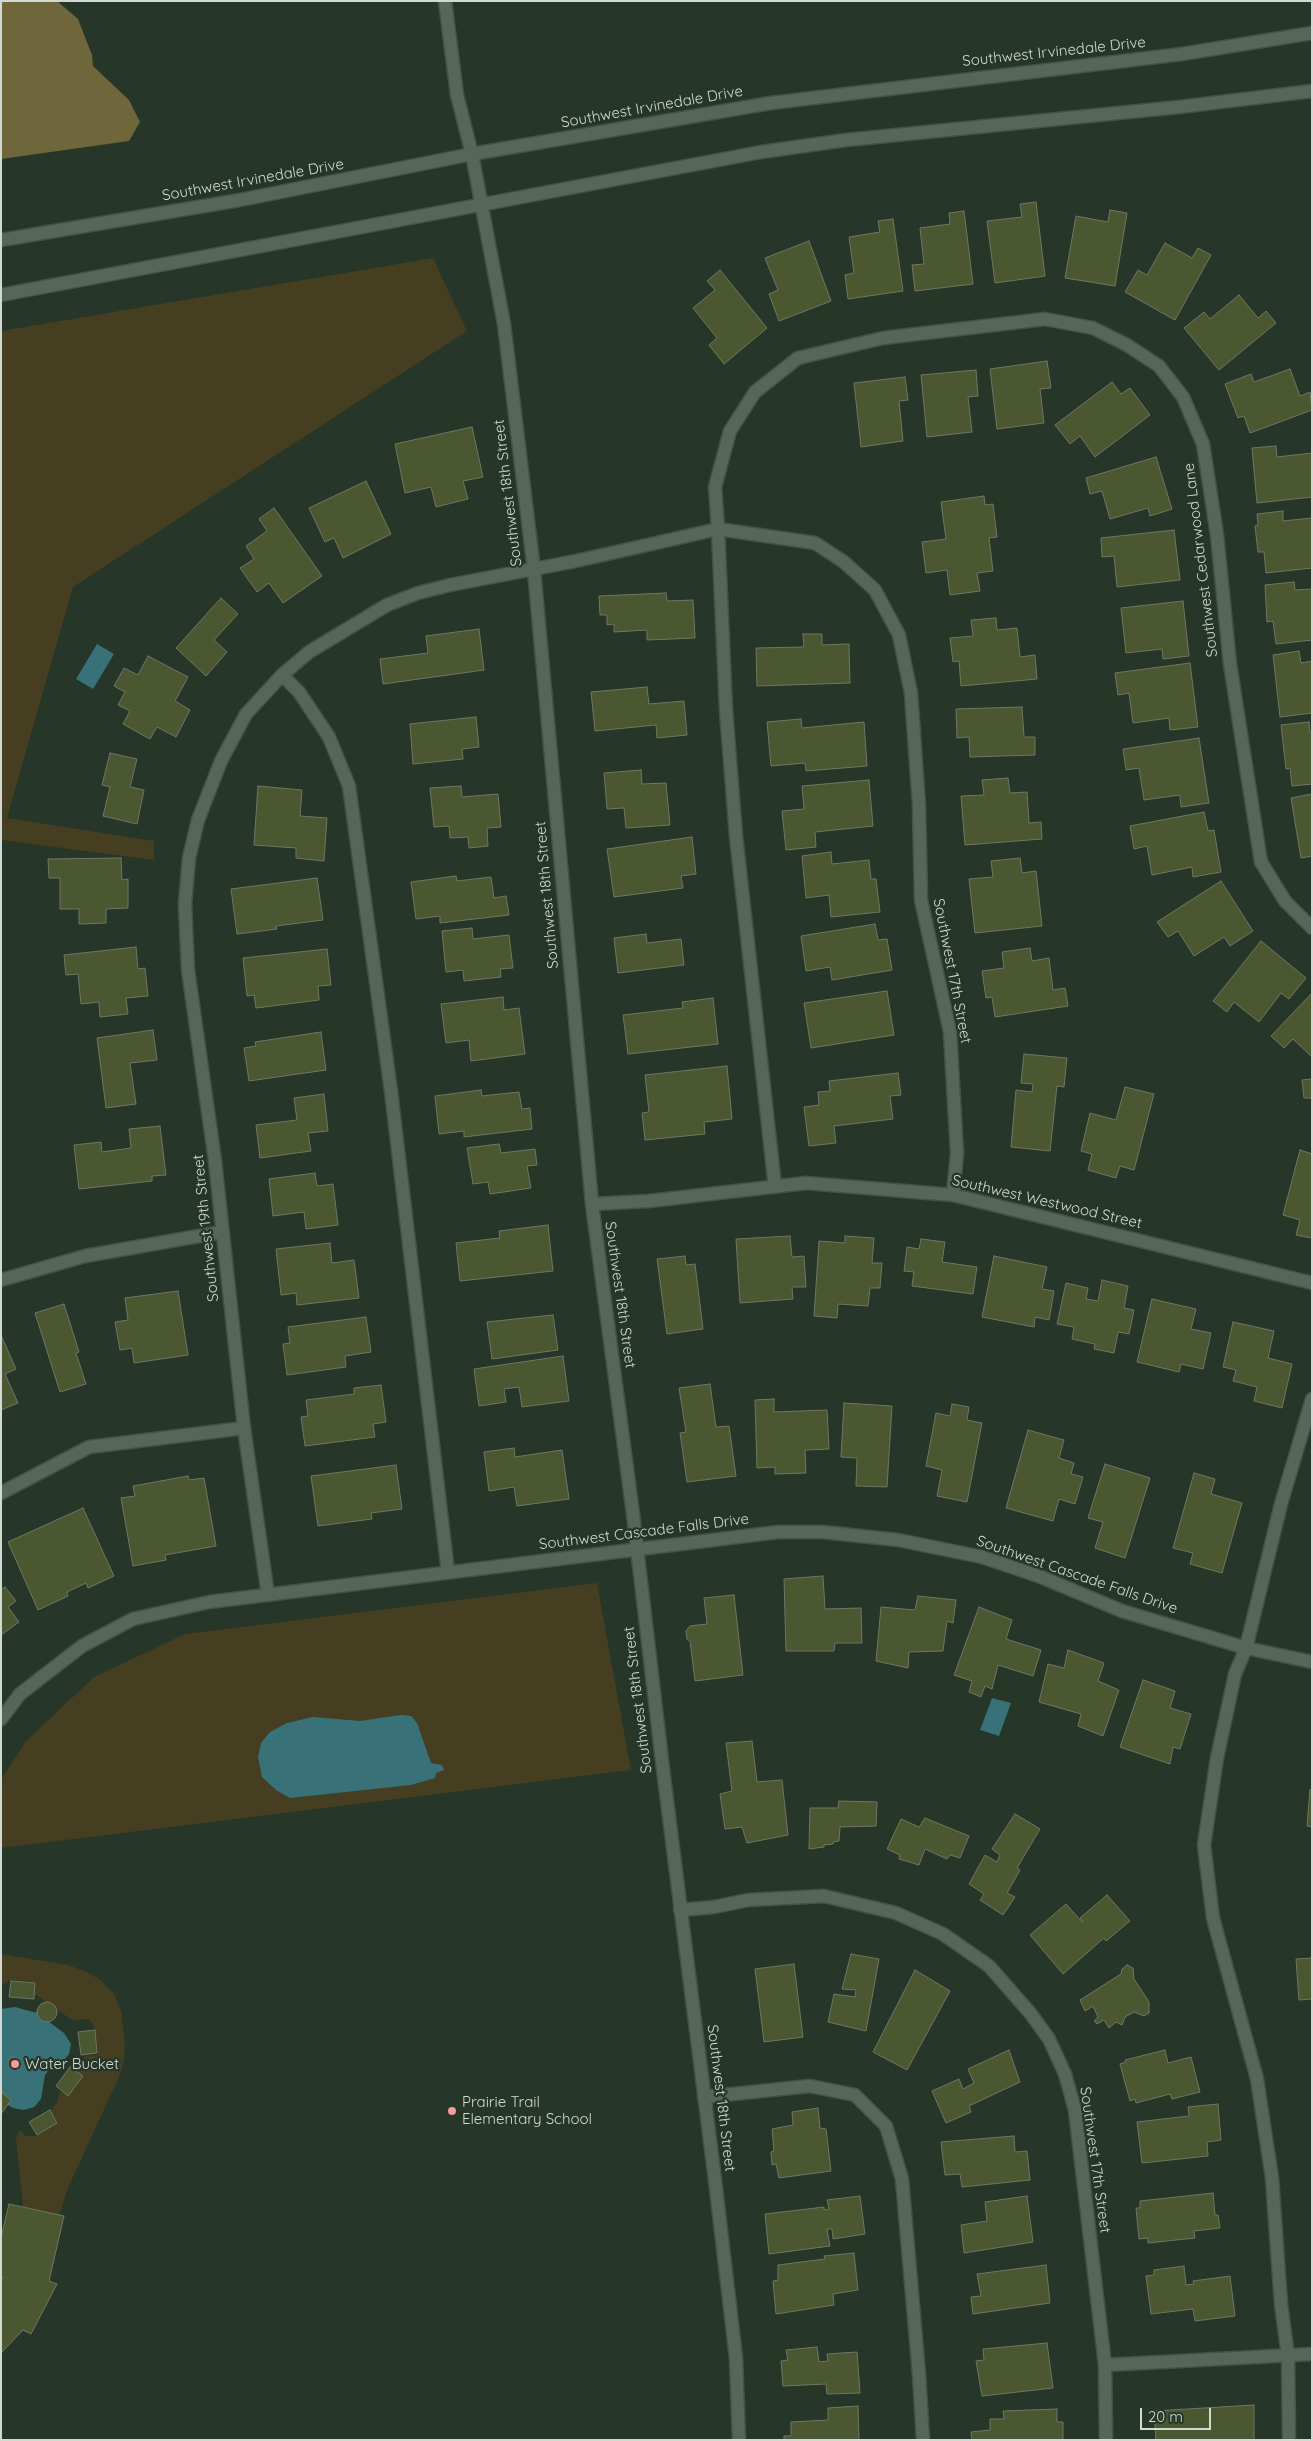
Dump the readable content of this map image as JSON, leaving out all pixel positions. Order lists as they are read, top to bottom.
{
  "streets": {
    "street": [
      "Southwest Irvinedale Drive",
      "Southwest 18th Street",
      "Southwest Cedarwood Lane",
      "Southwest 17th Street",
      "Southwest Westwood Street",
      "Southwest 19th Street",
      "Southwest Cascade Falls Drive"
    ]
  },
  "crossings": [
    ["Southwest Irvinedale Drive", "Southwest 18th Street"],
    ["Southwest 18th Street", "Southwest 17th Street"],
    ["Southwest 18th Street", "Southwest Westwood Street"],
    ["Southwest 18th Street", "Southwest 19th Street"],
    ["Southwest 18th Street", "Southwest Cascade Falls Drive"],
    ["Southwest Cedarwood Lane", "Southwest 17th Street"],
    ["Southwest Cedarwood Lane", "Southwest Westwood Street"],
    ["Southwest Cedarwood Lane", "Southwest 19th Street"],
    ["Southwest 17th Street", "Southwest Westwood Street"],
    ["Southwest 17th Street", "Southwest 19th Street"],
    ["Southwest 19th Street", "Southwest Cascade Falls Drive"]
  ],
  "places": ["Water Bucket", "Prairie Trail Elementary School"],
  "scale_bar": "20 m"
}
